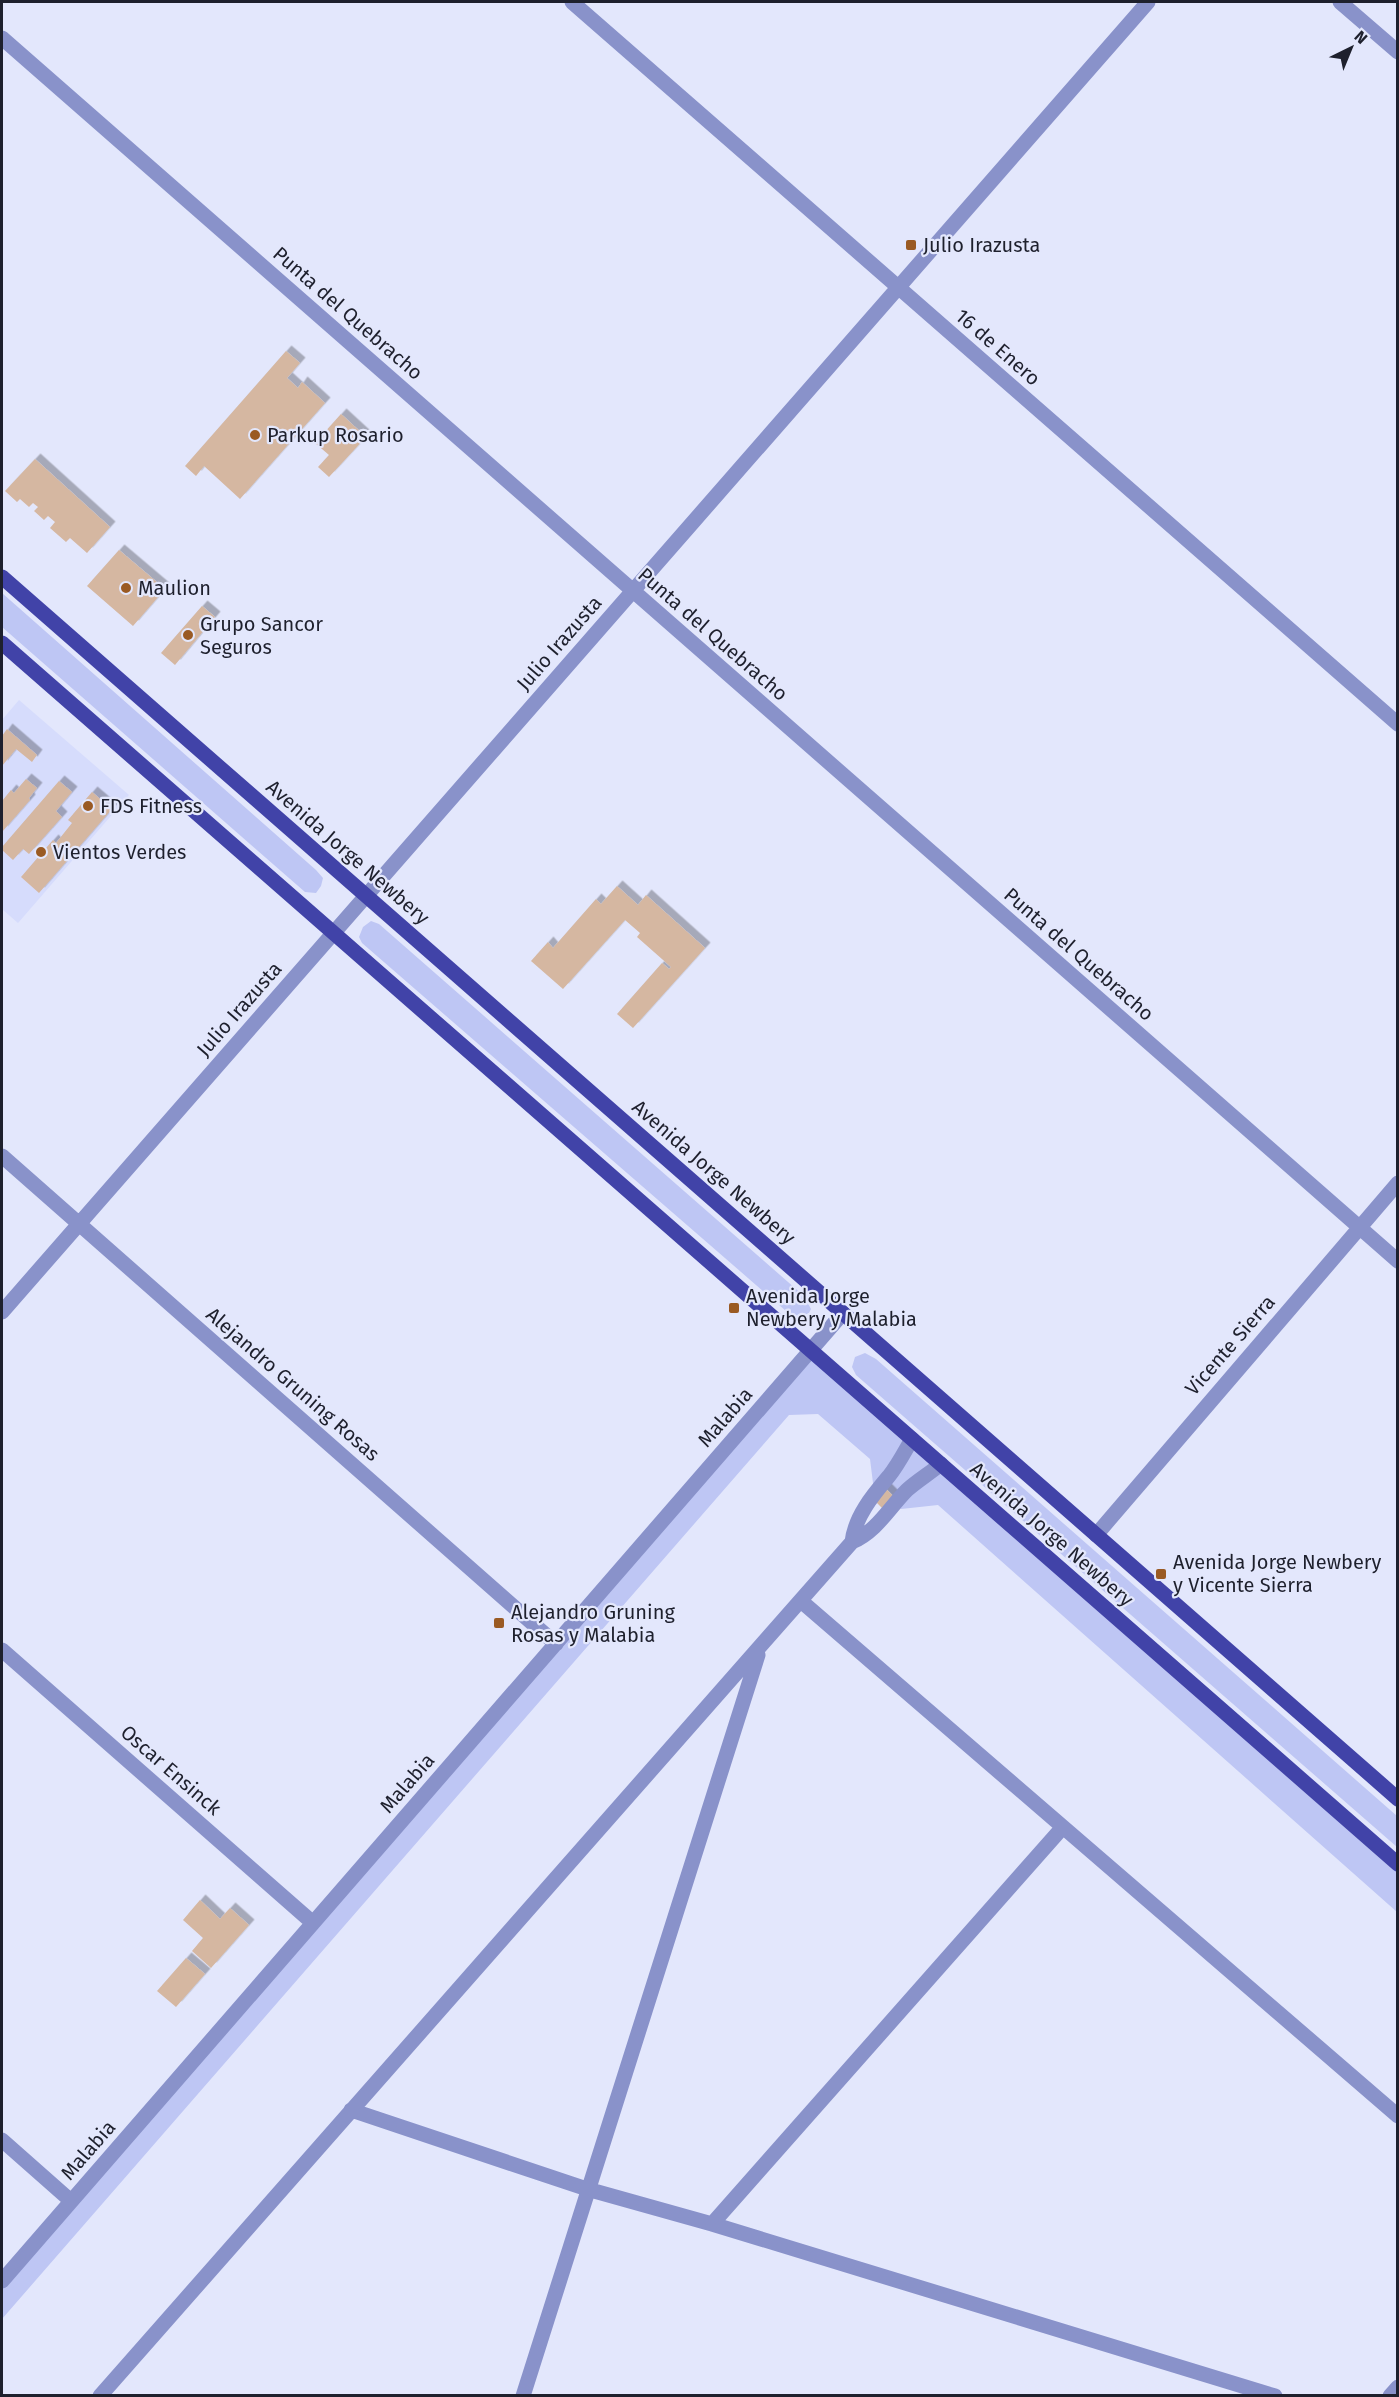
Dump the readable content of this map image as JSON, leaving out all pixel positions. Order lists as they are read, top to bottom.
{
  "streets": {
    "main road": ["Avenida Jorge Newbery"],
    "street": [
      "Punta del Quebracho",
      "16 de Enero",
      "Julio Irazusta",
      "Vicente Sierra",
      "Alejandro Gruning Rosas",
      "Malabia",
      "Oscar Ensinck"
    ]
  },
  "crossings": [
    ["Punta del Quebracho", "Julio Irazusta"],
    ["Punta del Quebracho", "Vicente Sierra"],
    ["16 de Enero", "Julio Irazusta"],
    ["Julio Irazusta", "Avenida Jorge Newbery"],
    ["Julio Irazusta", "Alejandro Gruning Rosas"],
    ["Avenida Jorge Newbery", "Vicente Sierra"],
    ["Avenida Jorge Newbery", "Malabia"],
    ["Alejandro Gruning Rosas", "Malabia"],
    ["Malabia", "Oscar Ensinck"]
  ],
  "places": {
    "transit": [
      "Julio Irazusta",
      "Avenida Jorge Newbery y Malabia",
      "Avenida Jorge Newbery y Vicente Sierra",
      "Alejandro Gruning Rosas y Malabia"
    ],
    "other": [
      "Parkup Rosario",
      "Maulion",
      "Grupo Sancor Seguros",
      "FDS Fitness",
      "Vientos Verdes"
    ]
  },
  "north": "top right"
}
